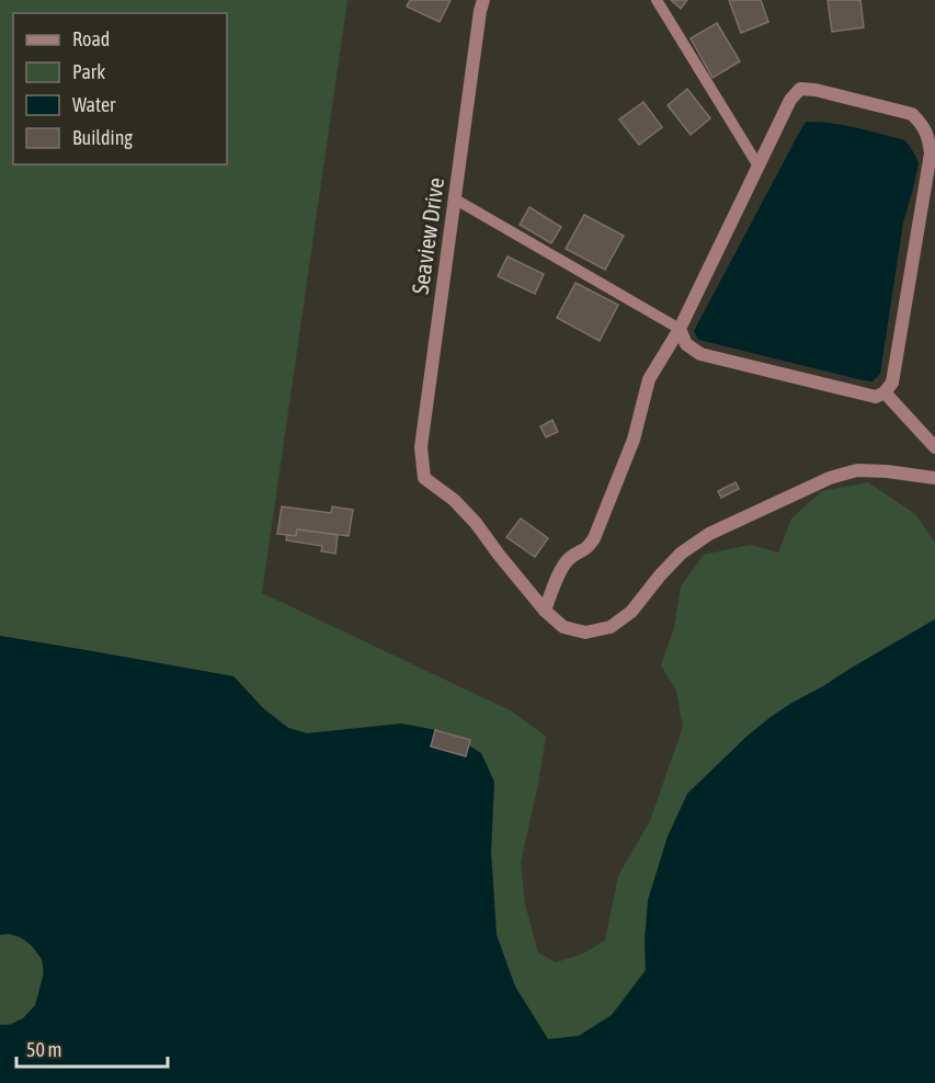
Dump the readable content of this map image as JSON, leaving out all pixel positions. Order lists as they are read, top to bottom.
{
  "streets": {
    "street": ["Seaview Drive"]
  },
  "legend": [
    "Road",
    "Park",
    "Water",
    "Building"
  ],
  "scale_bar": "50 m"
}
